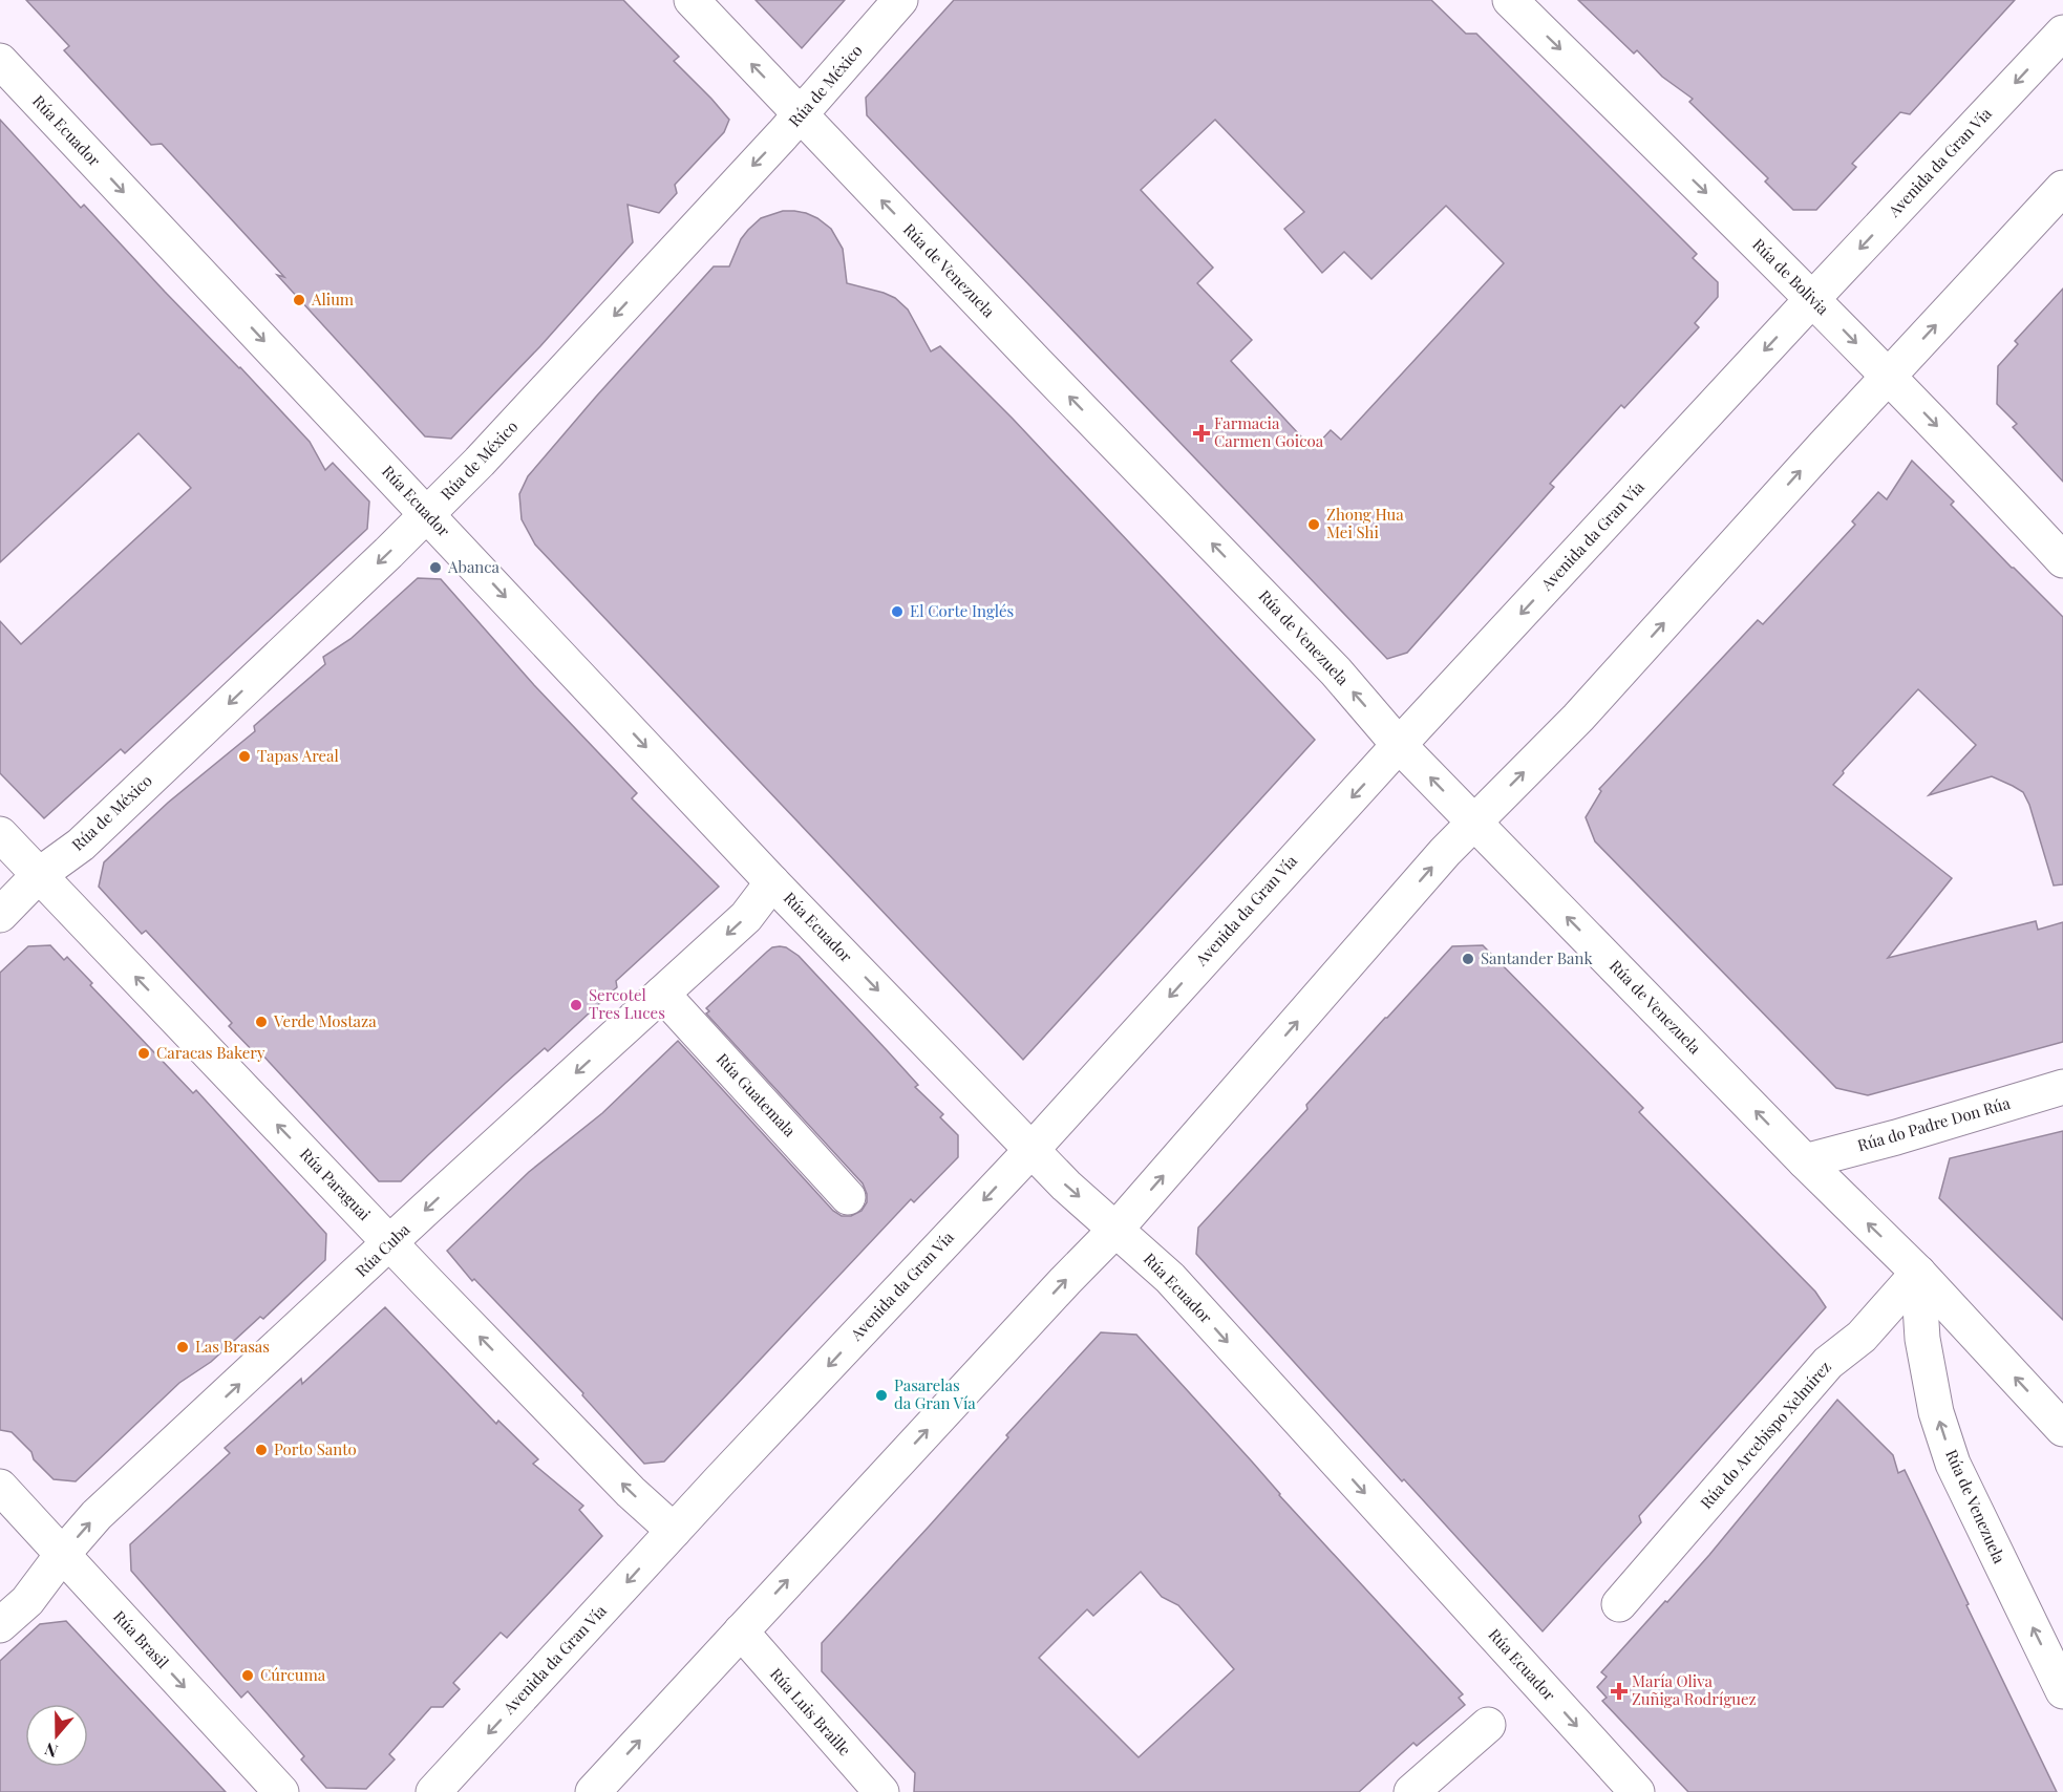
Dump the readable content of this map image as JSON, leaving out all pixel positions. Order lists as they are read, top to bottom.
{
  "streets": {
    "street": [
      "Rúa de México",
      "Rúa Ecuador",
      "Avenida da Gran Vía",
      "Rúa de Venezuela",
      "Rúa de Bolivia",
      "Rúa Guatemala",
      "Rúa do Padre Don Rúa",
      "Rúa Paraguai",
      "Rúa Cuba",
      "Rúa do Arcebispo Xelmírez",
      "Rúa Brasil",
      "Rúa Luis Braille"
    ]
  },
  "crossings": [
    ["Rúa de México", "Rúa Ecuador"],
    ["Rúa de México", "Rúa de Venezuela"],
    ["Rúa de México", "Rúa Paraguai"],
    ["Rúa Ecuador", "Avenida da Gran Vía"],
    ["Rúa Ecuador", "Rúa Cuba"],
    ["Avenida da Gran Vía", "Rúa de Venezuela"],
    ["Avenida da Gran Vía", "Rúa de Bolivia"],
    ["Avenida da Gran Vía", "Rúa Paraguai"],
    ["Rúa de Venezuela", "Rúa do Padre Don Rúa"],
    ["Rúa de Venezuela", "Rúa do Arcebispo Xelmírez"],
    ["Rúa Guatemala", "Rúa Cuba"],
    ["Rúa Paraguai", "Rúa Cuba"],
    ["Rúa Cuba", "Rúa Brasil"]
  ],
  "one_way": [
    "Rúa de México",
    "Rúa Ecuador",
    "Rúa de Venezuela",
    "Rúa de Bolivia",
    "Rúa Paraguai",
    "Rúa Brasil"
  ],
  "places": {
    "other": [
      "Alium",
      "Zhong Hua Mei Shi",
      "Abanca",
      "El Corte Inglés",
      "Tapas Areal",
      "Santander Bank",
      "Sercotel Tres Luces",
      "Verde Mostaza",
      "Caracas Bakery",
      "Las Brasas",
      "Pasarelas da Gran Vía",
      "Porto Santo",
      "Cúrcuma"
    ],
    "health": ["Farmacia Carmen Goicoa", "María Oliva Zuñiga Rodríguez"]
  },
  "north": "bottom"
}
